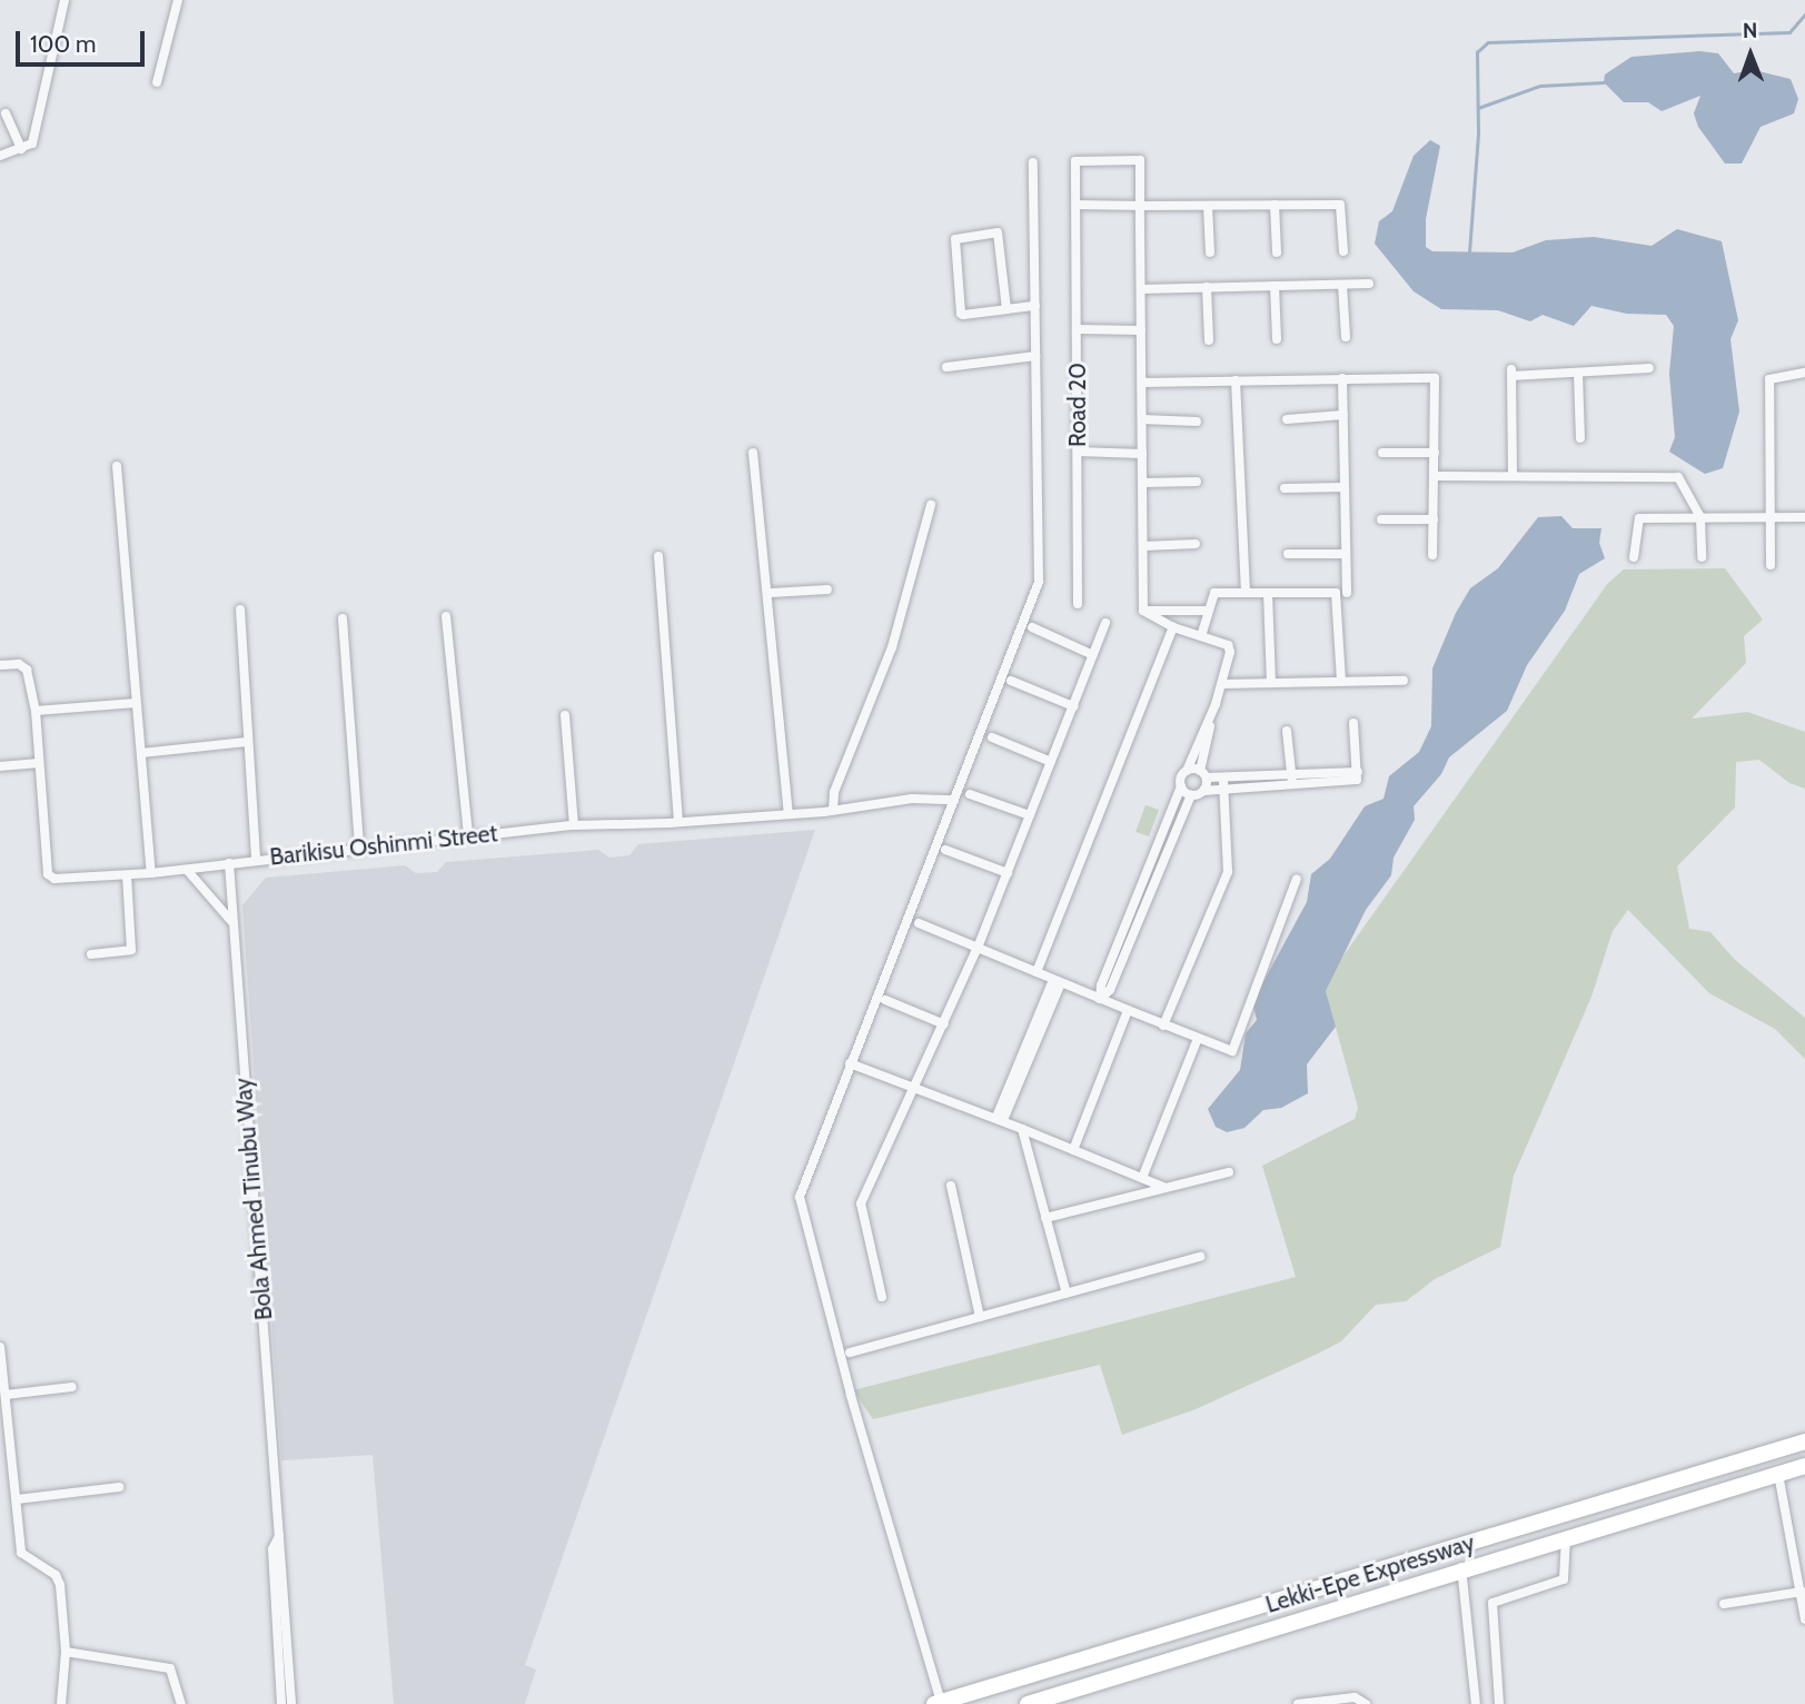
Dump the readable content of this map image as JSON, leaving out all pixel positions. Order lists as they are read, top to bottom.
{
  "streets": {
    "highway": ["Lekki-Epe Expressway"],
    "street": ["Road 20", "Barikisu Oshinmi Street", "Bola Ahmed Tinubu Way"]
  },
  "crossings": [
    ["Barikisu Oshinmi Street", "Bola Ahmed Tinubu Way"]
  ],
  "scale_bar": "100 m",
  "north": "top"
}
